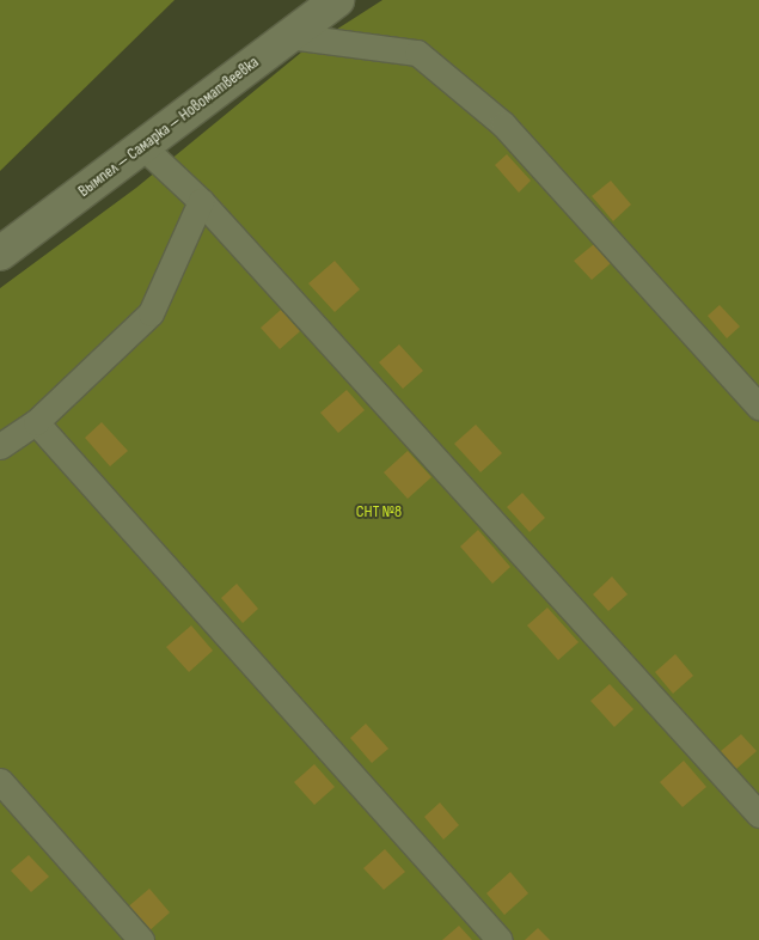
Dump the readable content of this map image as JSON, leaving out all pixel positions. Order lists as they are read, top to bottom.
{
  "streets": {
    "main road": ["Вымпел — Самарка — Новоматвеевка"]
  },
  "parks": ["СНТ №8"]
}
